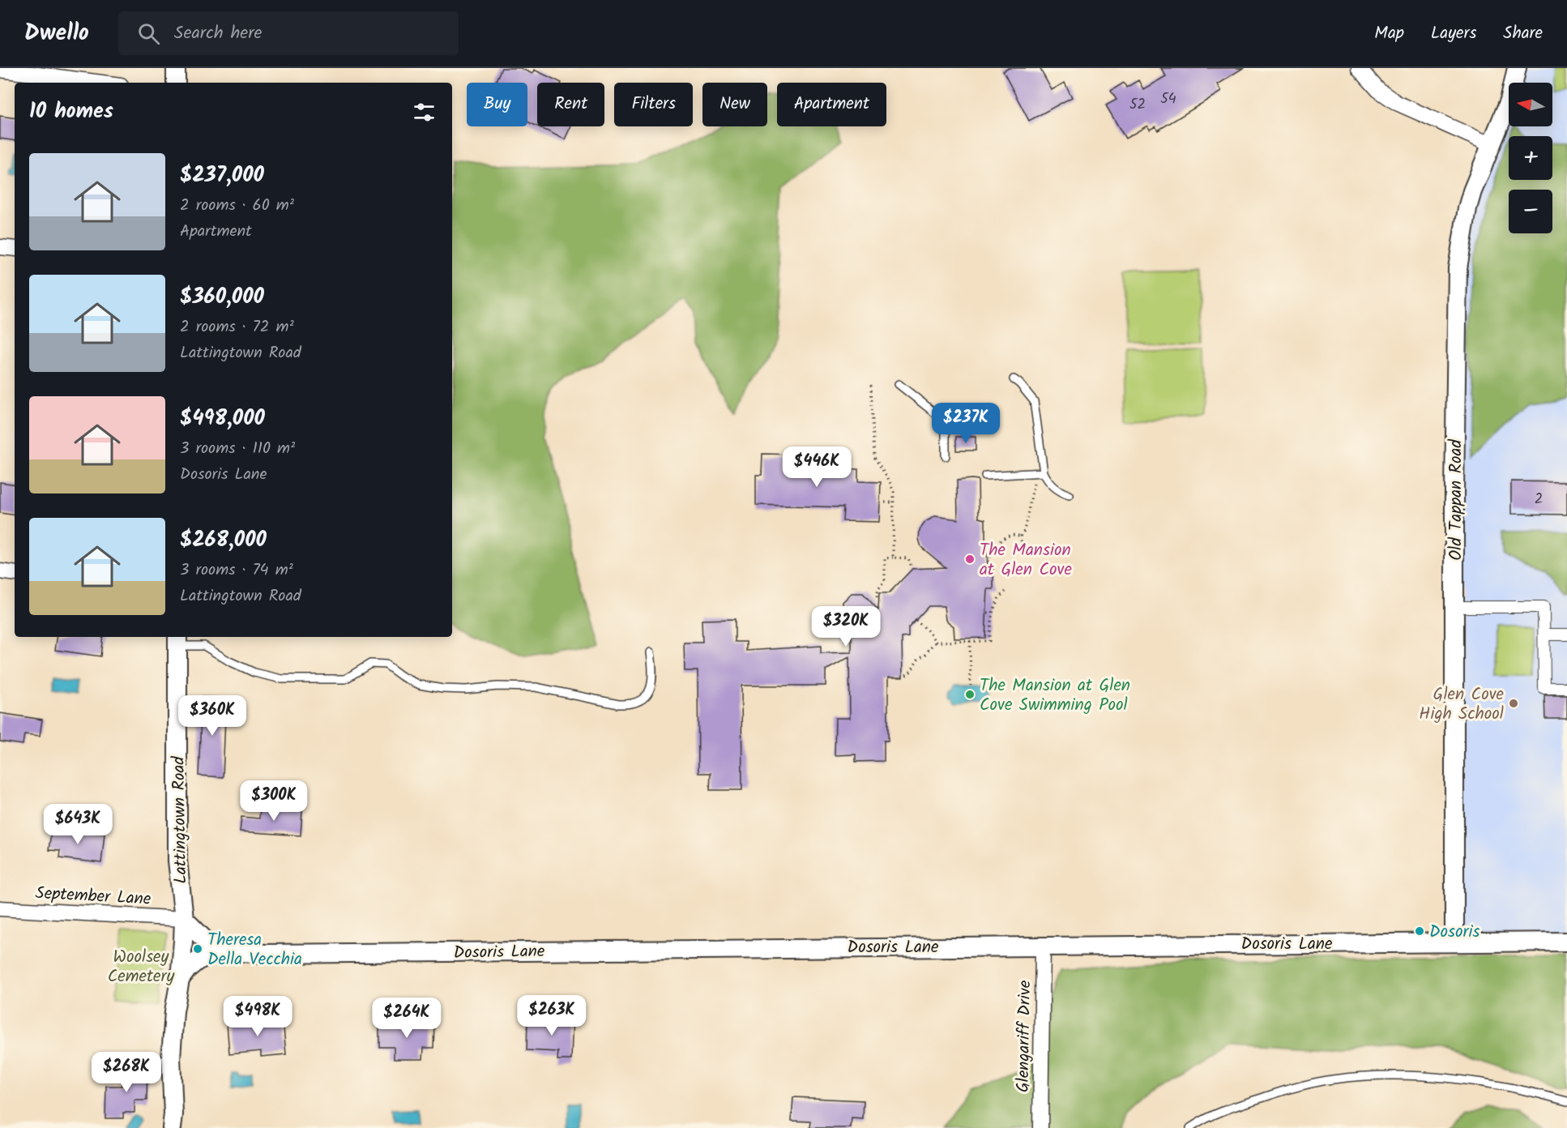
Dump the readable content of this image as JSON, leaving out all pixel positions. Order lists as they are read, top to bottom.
{
  "streets": {
    "street": [
      "Old Tappan Road",
      "Lattingtown Road",
      "September Lane",
      "Dosoris Lane",
      "Glengariff Drive"
    ]
  },
  "crossings": [
    ["Old Tappan Road", "Dosoris Lane"],
    ["Lattingtown Road", "September Lane"],
    ["Dosoris Lane", "Glengariff Drive"]
  ],
  "parks": ["Woolsey Cemetery"],
  "places": [
    "The Mansion at Glen Cove",
    "The Mansion at Glen Cove Swimming Pool",
    "Glen Cove High School",
    "Dosoris",
    "Theresa Della Vecchia"
  ],
  "house_numbers": ["54", "52", "2"],
  "north": "left",
  "page": {
    "header": "Dwello",
    "search": "Search here",
    "nav": ["Map", "Layers", "Share"],
    "map_buttons": ["+", "−"],
    "chip": [
      "Buy",
      "Rent",
      "Filters",
      "New",
      "Apartment"
    ],
    "heading": "10 homes",
    "list": [
      {
        "name": "$237,000",
        "note": "2 rooms · 60 m² · Apartment"
      },
      {
        "name": "$360,000",
        "note": "2 rooms · 72 m² · Lattingtown Road"
      },
      {
        "name": "$498,000",
        "note": "3 rooms · 110 m² · Dosoris Lane"
      },
      {
        "name": "$268,000",
        "note": "3 rooms · 74 m² · Lattingtown Road"
      }
    ],
    "price": [
      "$237K",
      "$446K",
      "$320K",
      "$360K",
      "$300K",
      "$643K",
      "$263K",
      "$498K",
      "$264K",
      "$268K"
    ]
  }
}
